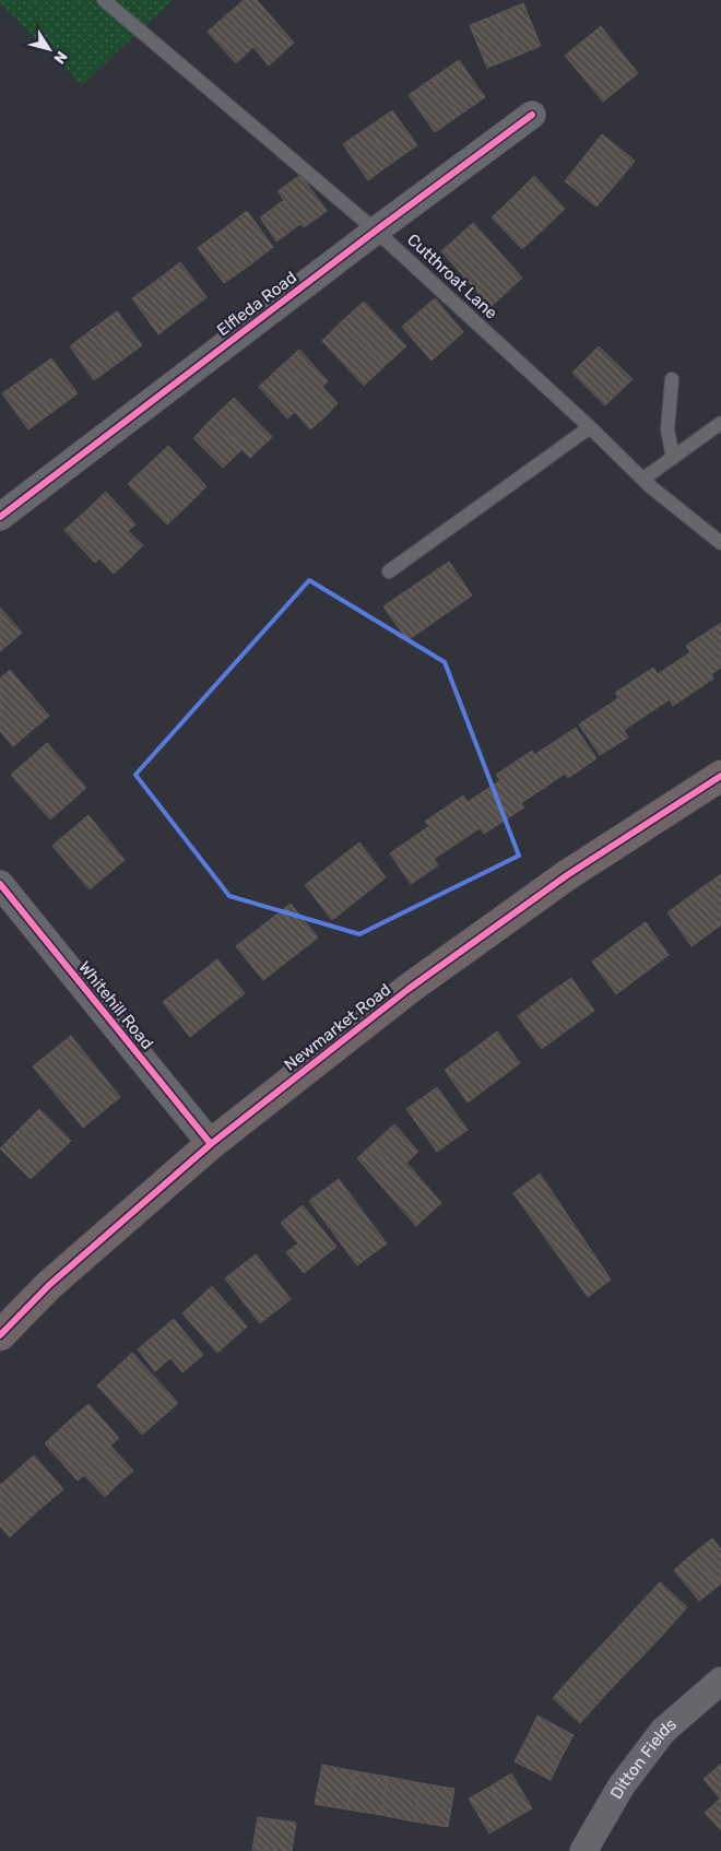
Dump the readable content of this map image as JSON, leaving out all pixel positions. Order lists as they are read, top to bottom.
{
  "streets": {
    "main road": ["Newmarket Road"],
    "street": ["Elfleda Road", "Whitehill Road", "Ditton Fields"],
    "lane": ["Cutthroat Lane"]
  },
  "crossings": [
    ["Cutthroat Lane", "Elfleda Road"],
    ["Whitehill Road", "Newmarket Road"]
  ],
  "north": "bottom right"
}
